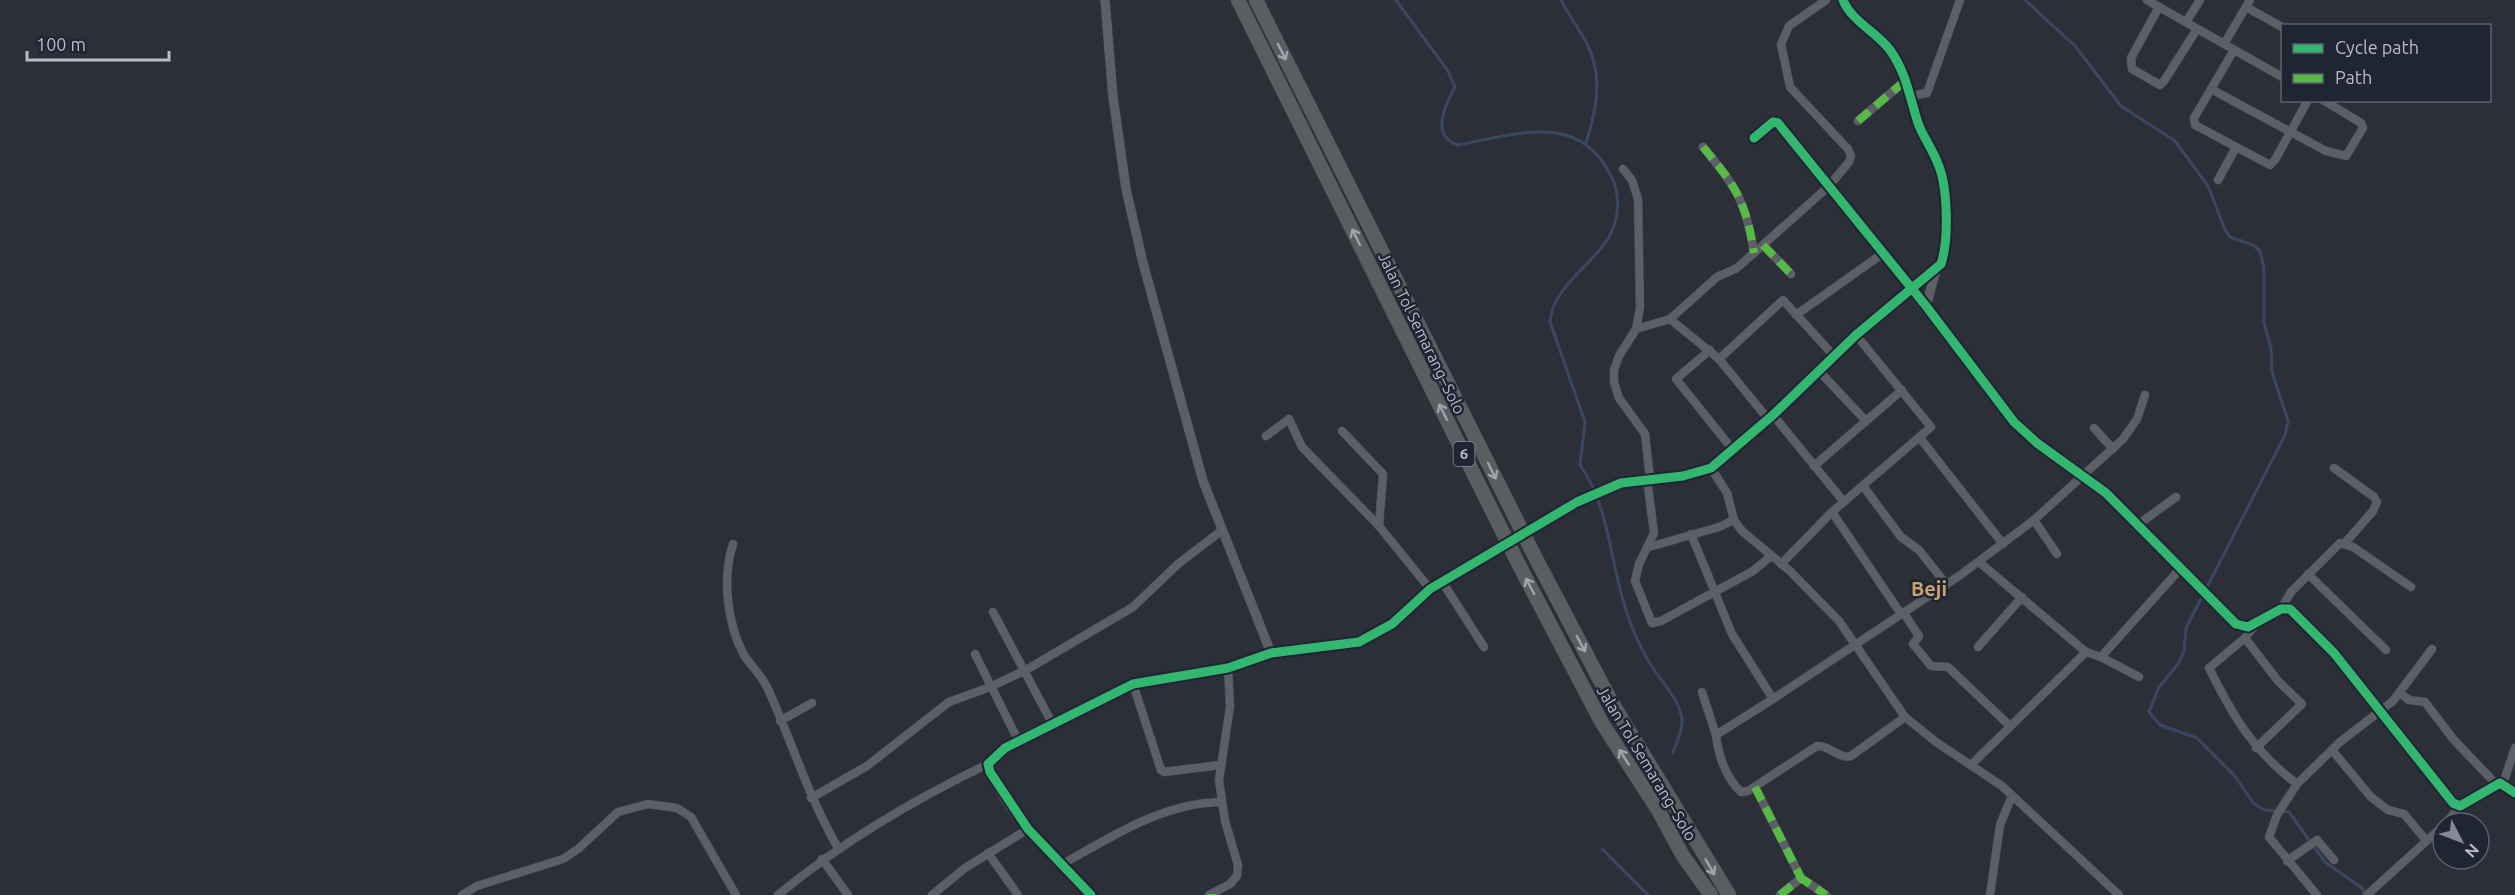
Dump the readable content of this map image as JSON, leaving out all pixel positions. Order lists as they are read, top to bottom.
{
  "streets": {
    "highway": ["Jalan Tol Semarang–Solo", "6"]
  },
  "districts": ["Beji"],
  "legend": ["Cycle path", "Path"],
  "scale_bar": "100 m",
  "north": "bottom right"
}
